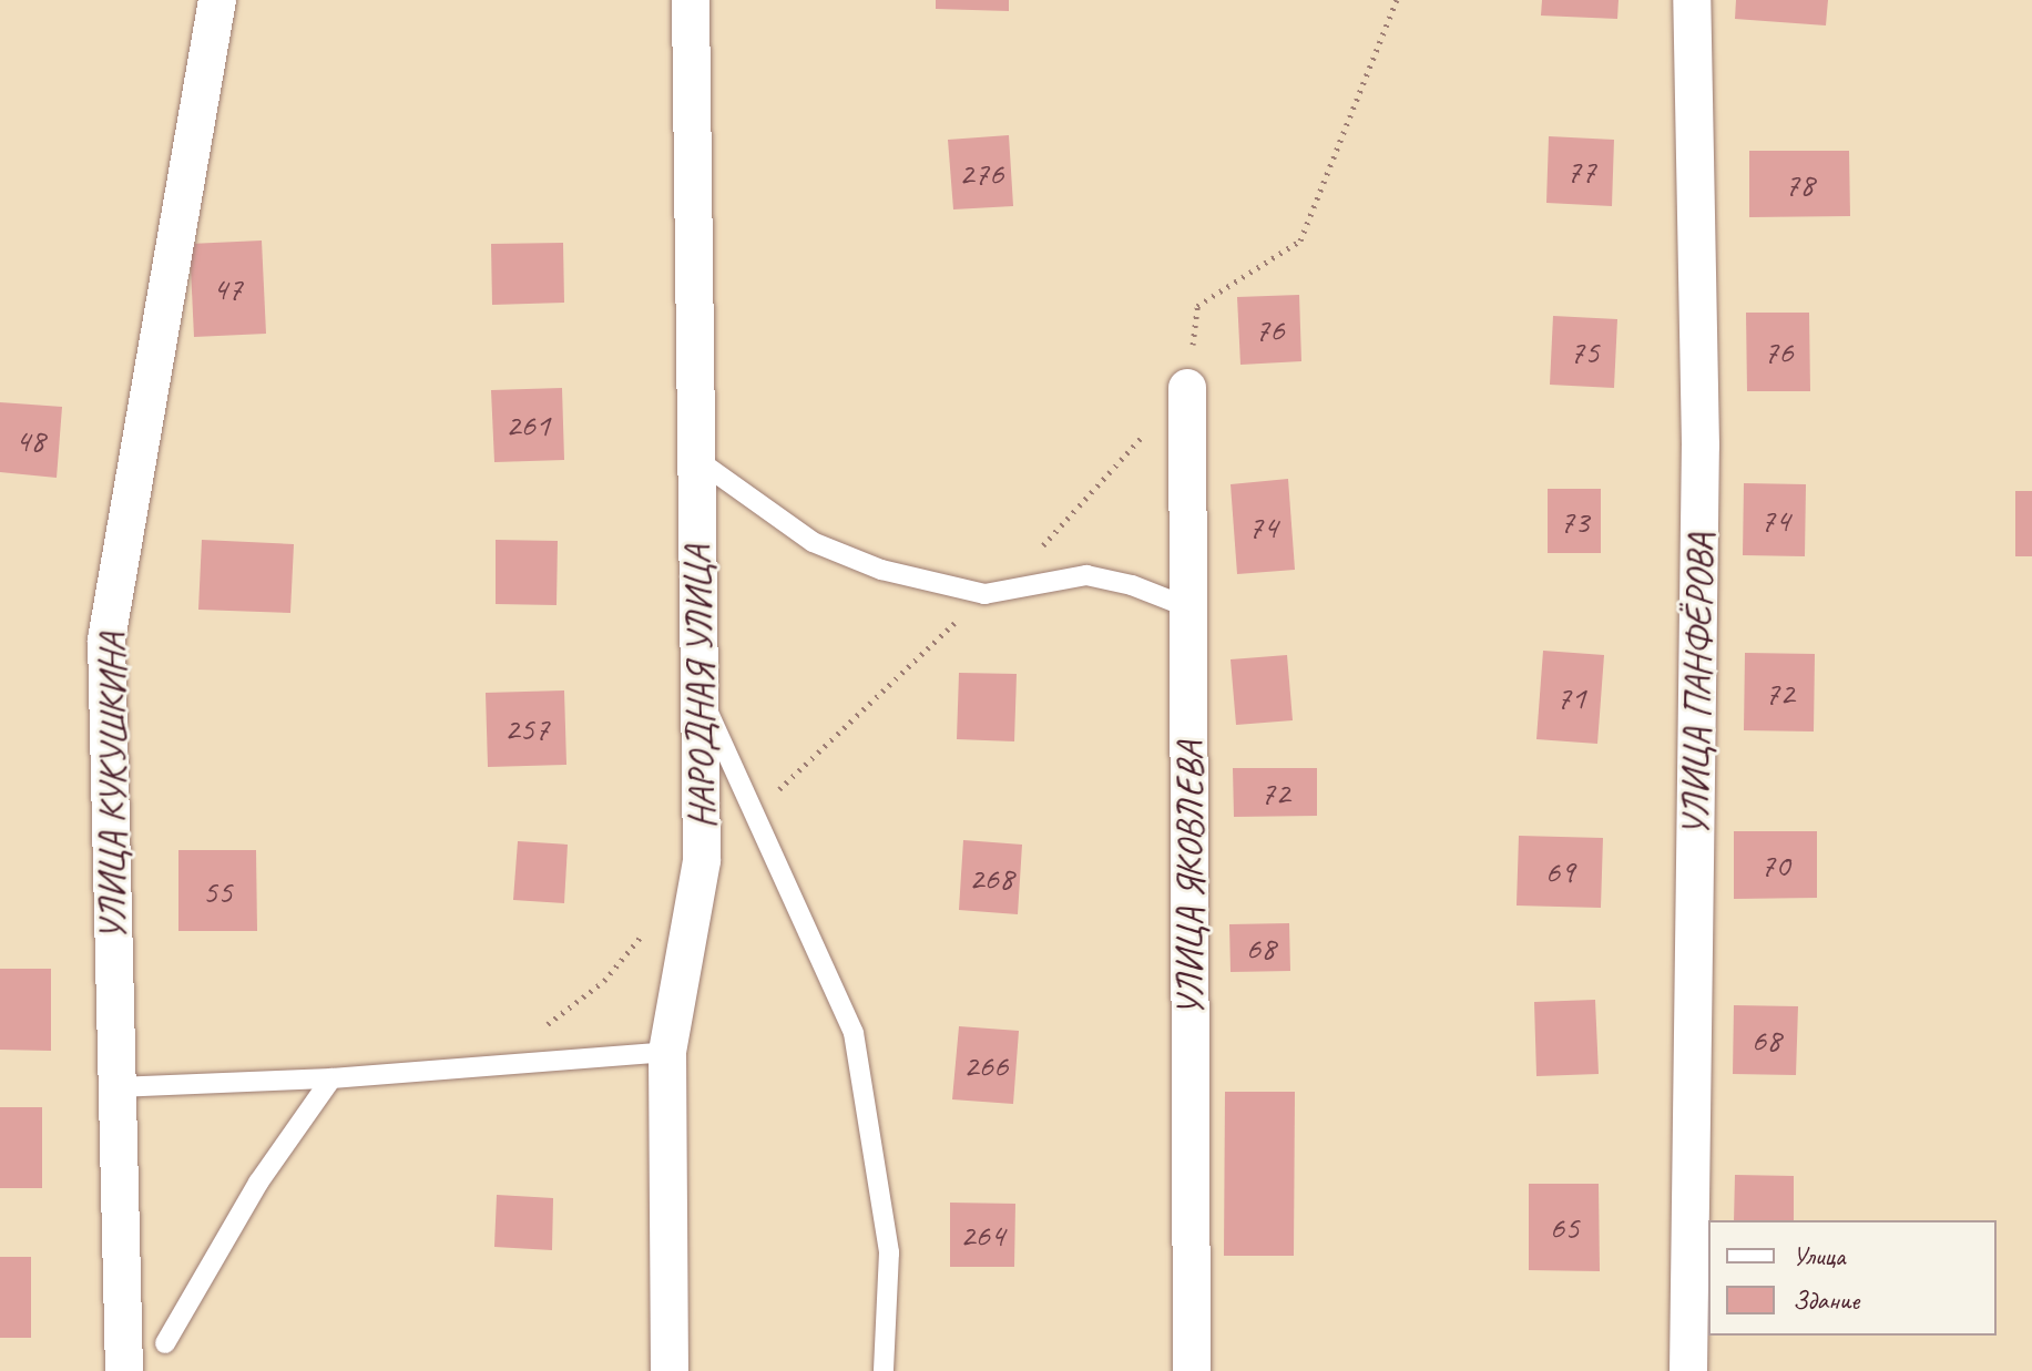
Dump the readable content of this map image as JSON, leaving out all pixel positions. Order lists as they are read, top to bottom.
{
  "streets": {
    "street": [
      "УЛИЦА ПАНФЁРОВА",
      "НАРОДНАЯ УЛИЦА",
      "УЛИЦА КУКУШКИНА",
      "УЛИЦА ЯКОВЛЕВА"
    ]
  },
  "house_numbers": [
    "77",
    "276",
    "78",
    "47",
    "76",
    "75",
    "76",
    "261",
    "48",
    "74",
    "73",
    "74",
    "72",
    "71",
    "257",
    "72",
    "70",
    "69",
    "268",
    "55",
    "68",
    "68",
    "266",
    "65",
    "264"
  ],
  "legend": ["Улица", "Здание"]
}
